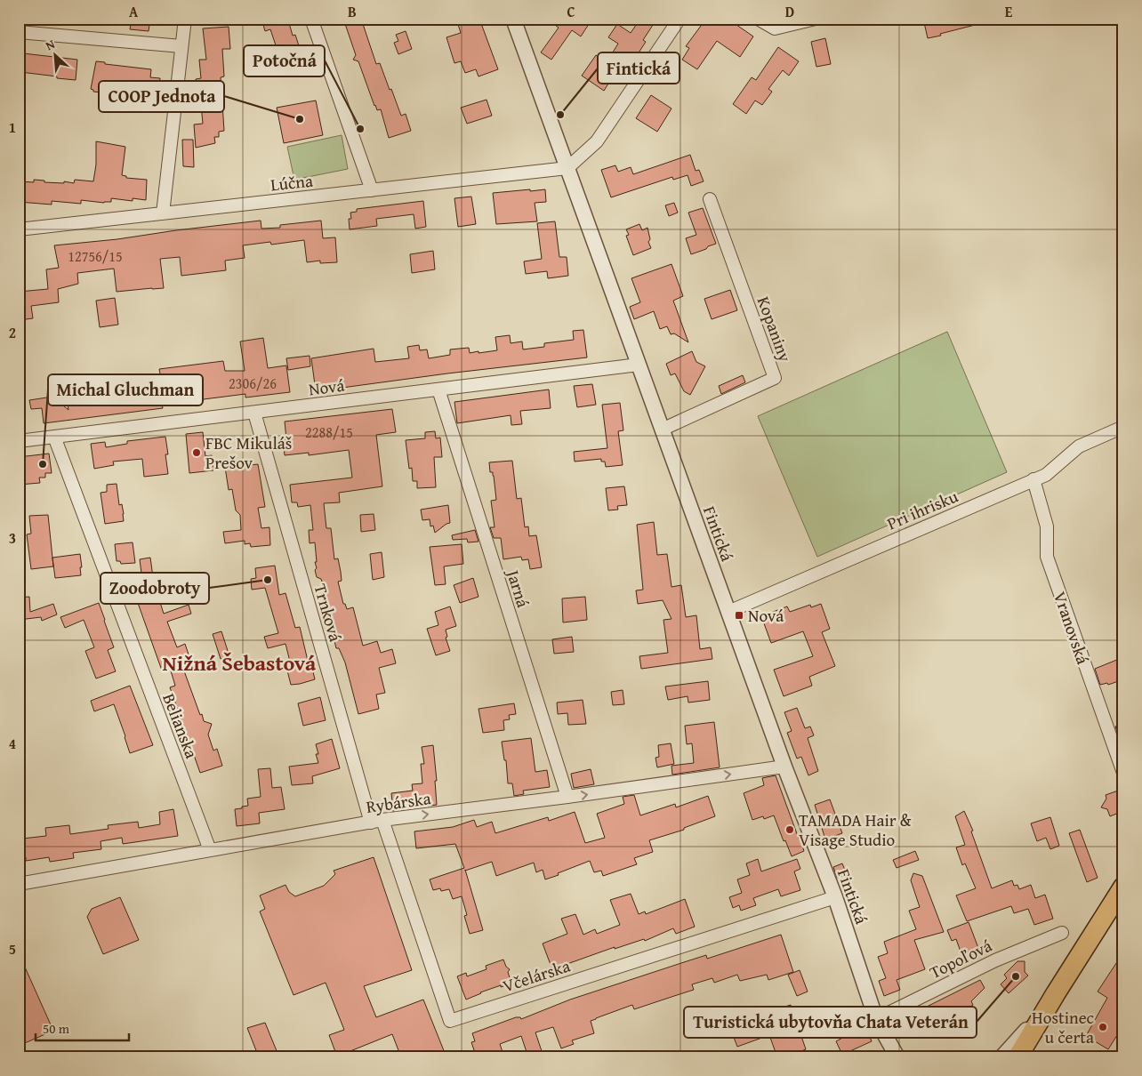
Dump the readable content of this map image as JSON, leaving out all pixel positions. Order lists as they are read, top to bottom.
{
  "streets": {
    "street": [
      "Lúčna",
      "Kopaniny",
      "Nová",
      "Pri ihrisku",
      "Fintická",
      "Jarná",
      "Trnková",
      "Vranovská",
      "Belianska",
      "Rybárska",
      "Topoľová",
      "Včelárska"
    ]
  },
  "crossings": [
    ["Lúčna", "Fintická"],
    ["Kopaniny", "Fintická"],
    ["Nová", "Fintická"],
    ["Nová", "Jarná"],
    ["Nová", "Trnková"],
    ["Nová", "Belianska"],
    ["Pri ihrisku", "Fintická"],
    ["Pri ihrisku", "Vranovská"],
    ["Fintická", "Rybárska"],
    ["Fintická", "Topoľová"],
    ["Fintická", "Včelárska"],
    ["Jarná", "Rybárska"],
    ["Trnková", "Rybárska"],
    ["Trnková", "Včelárska"],
    ["Belianska", "Rybárska"],
    ["Rybárska", "Včelárska"]
  ],
  "one_way": ["Rybárska"],
  "districts": ["Nižná Šebastová"],
  "places": {
    "other": [
      "Fintická",
      "COOP Jednota",
      "Potočná",
      "FBC Mikuláš Prešov",
      "Michal Gluchman",
      "Zoodobroty",
      "TAMADA Hair & Visage Studio",
      "Turistická ubytovňa Chata Veterán",
      "Hostinec u čerta"
    ],
    "transit": ["Nová"]
  },
  "house_numbers": ["12756/15", "2306/26", "2288/15"],
  "scale_bar": "50 m",
  "north": "top left",
  "grid": {
    "columns": [
      "A",
      "B",
      "C",
      "D",
      "E"
    ],
    "rows": [
      "1",
      "2",
      "3",
      "4",
      "5"
    ]
  }
}
